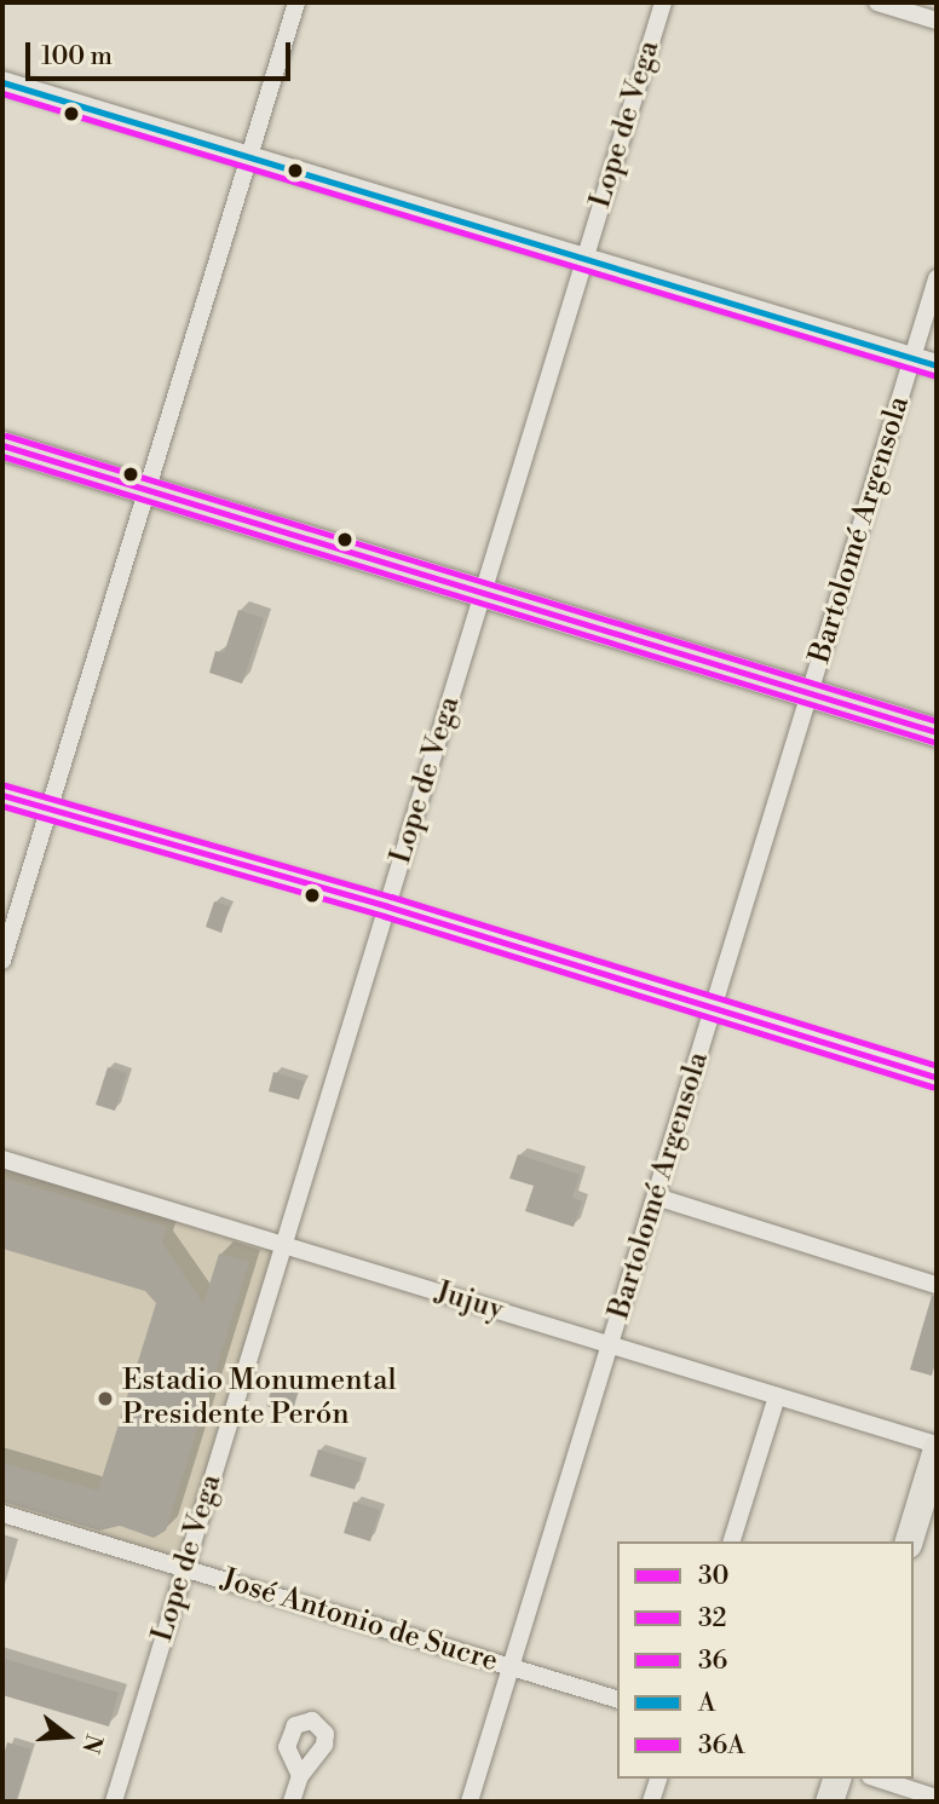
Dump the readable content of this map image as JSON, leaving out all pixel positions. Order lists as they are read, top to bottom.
{
  "streets": {
    "street": [
      "Lope de Vega",
      "Bartolomé Argensola",
      "Jujuy",
      "José Antonio de Sucre"
    ]
  },
  "crossings": [
    ["Lope de Vega", "Jujuy"],
    ["Lope de Vega", "José Antonio de Sucre"],
    ["Bartolomé Argensola", "Jujuy"],
    ["Bartolomé Argensola", "José Antonio de Sucre"]
  ],
  "places": ["Estadio Monumental Presidente Perón"],
  "lines": [
    "transit line A",
    "transit line 36A",
    "transit line 36",
    "transit line 30",
    "transit line 32"
  ],
  "legend": [
    "30",
    "32",
    "36",
    "A",
    "36A"
  ],
  "scale_bar": "100 m",
  "north": "right"
}
